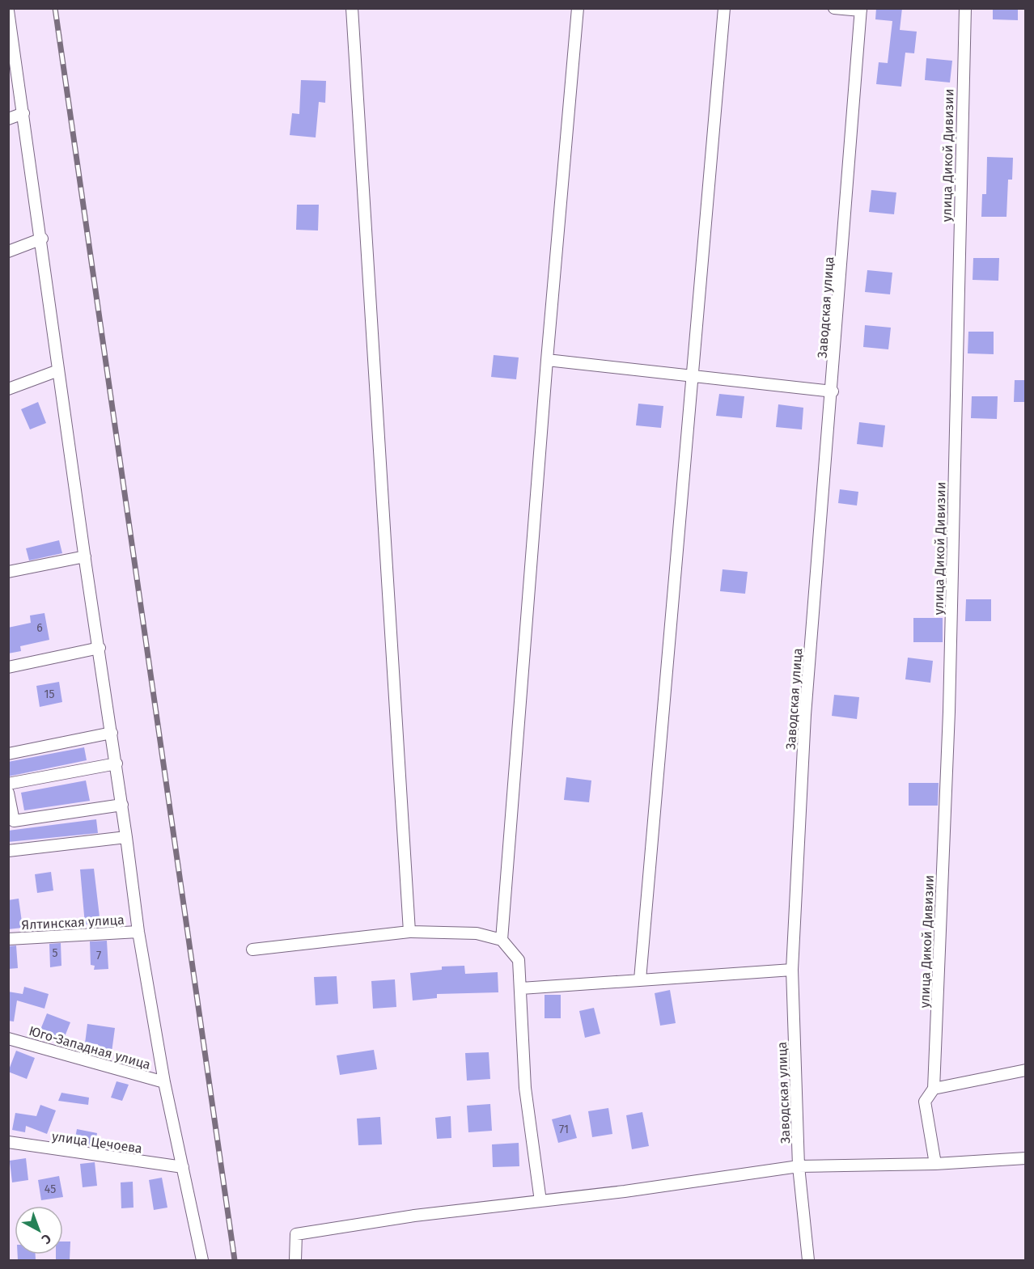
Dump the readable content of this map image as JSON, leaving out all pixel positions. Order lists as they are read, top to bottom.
{
  "streets": {
    "street": [
      "улица Дикой Дивизии",
      "Заводская улица",
      "Ялтинская улица",
      "Юго-Западная улица",
      "улица Цечоева"
    ]
  },
  "house_numbers": [
    "6",
    "15",
    "5",
    "7",
    "71",
    "45"
  ],
  "north": "bottom right"
}
